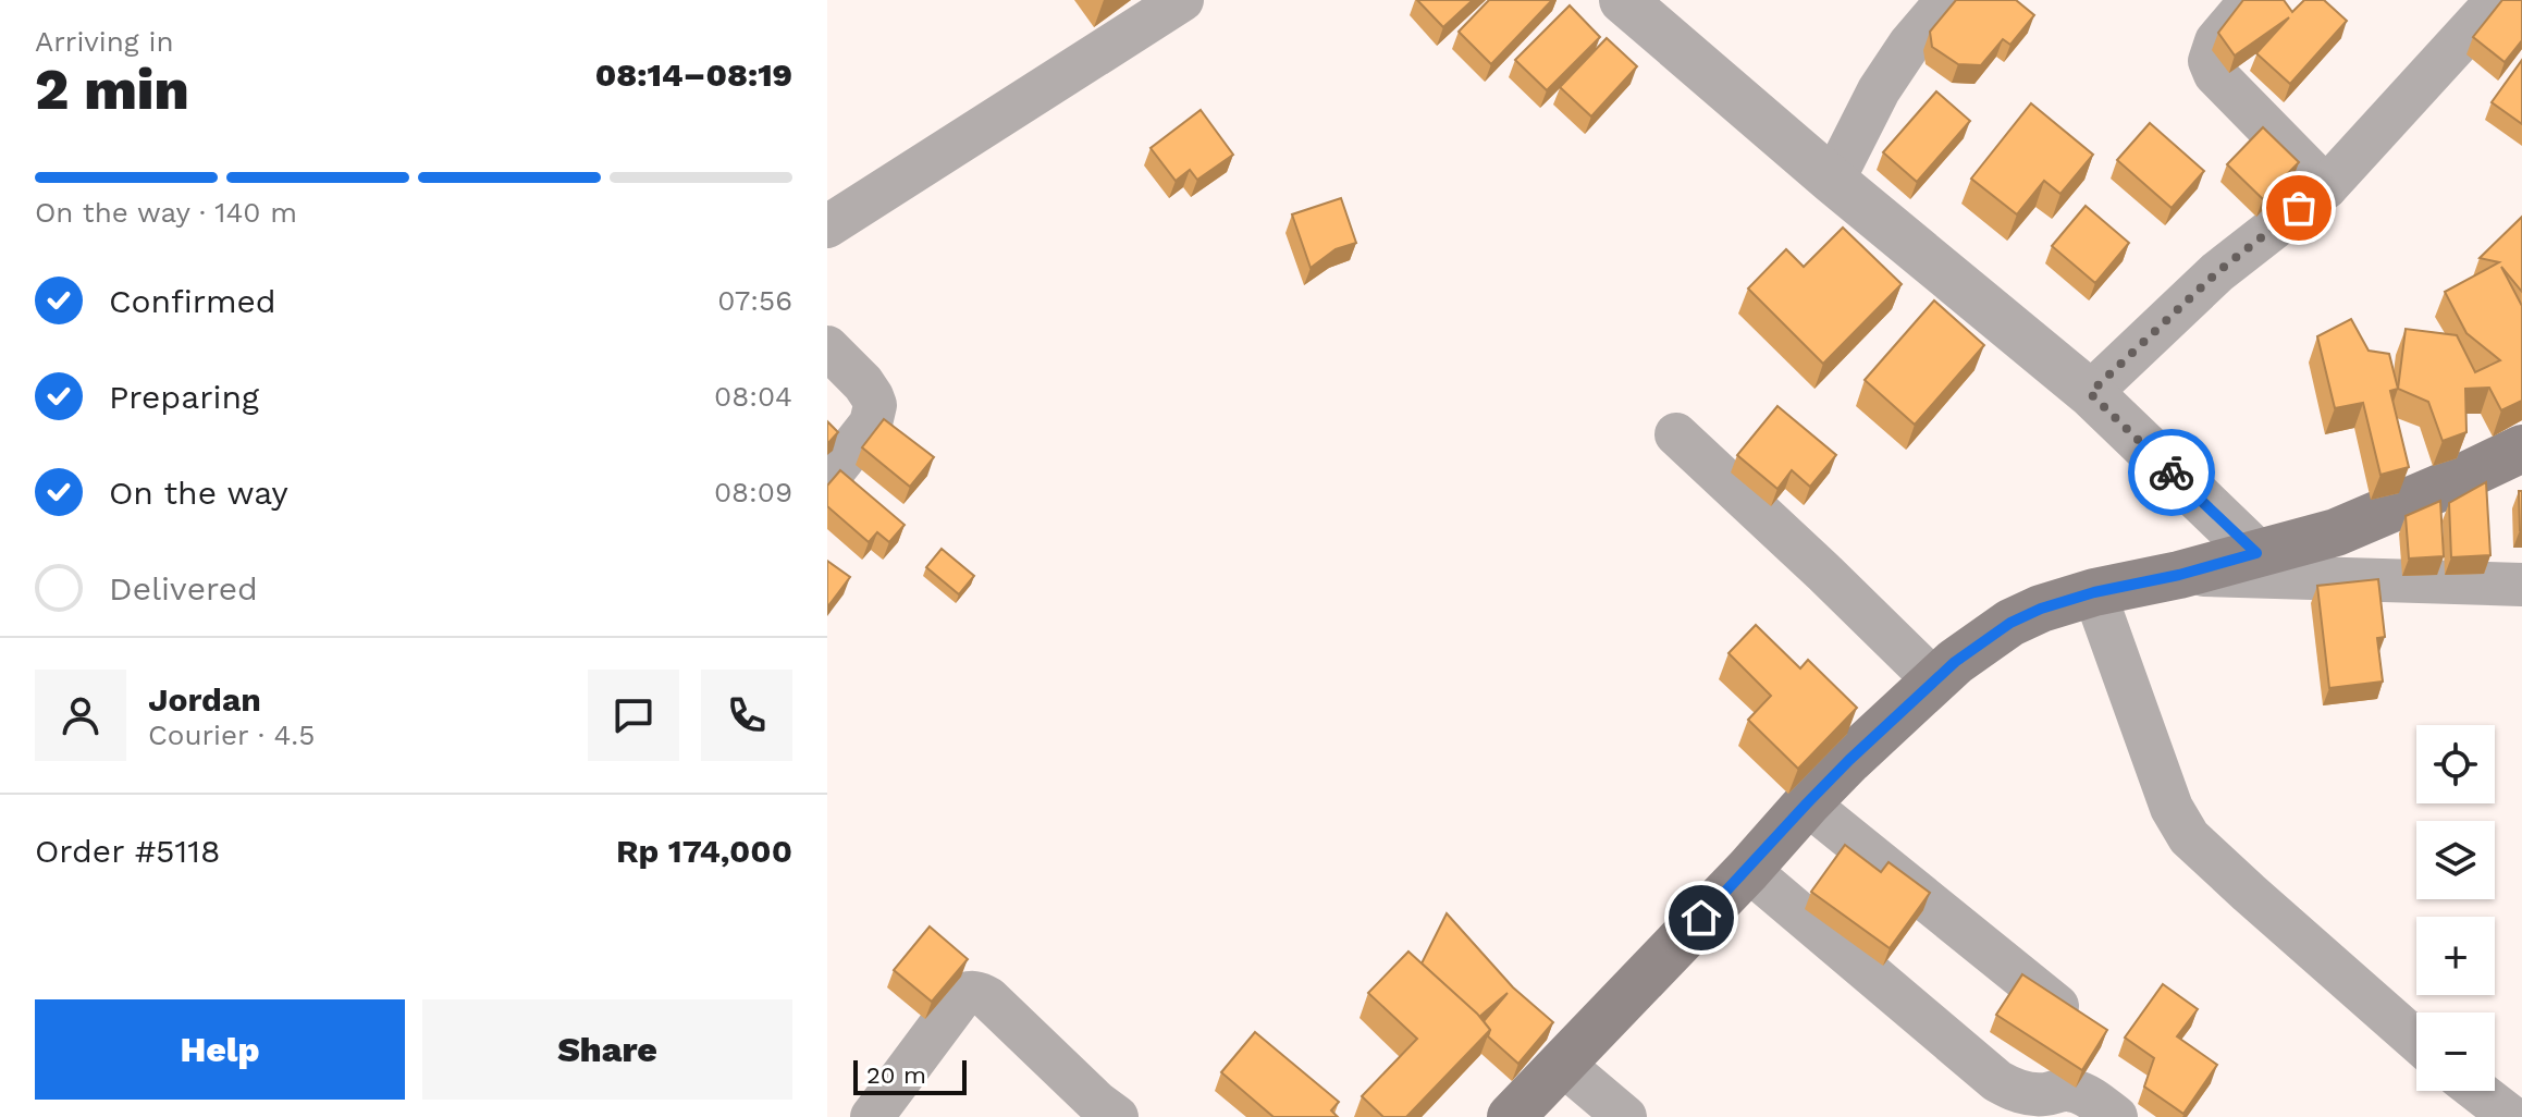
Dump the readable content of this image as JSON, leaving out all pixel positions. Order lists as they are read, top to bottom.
{
  "scale_bar": "20 m",
  "page": {
    "heading": ["2 min", "Arriving in", "08:14–08:19"],
    "panel": [
      "Jordan",
      "Courier · 4.5",
      "Order #5118",
      "Rp 174,000"
    ],
    "bar": "On the way · 140 m",
    "list": [
      ["Confirmed", "07:56"],
      ["Preparing", "08:04"],
      ["On the way", "08:09"],
      "Delivered"
    ],
    "map_buttons": ["+", "−"],
    "buttons": ["Help", "Share"],
    "scale": "20 m"
  }
}
